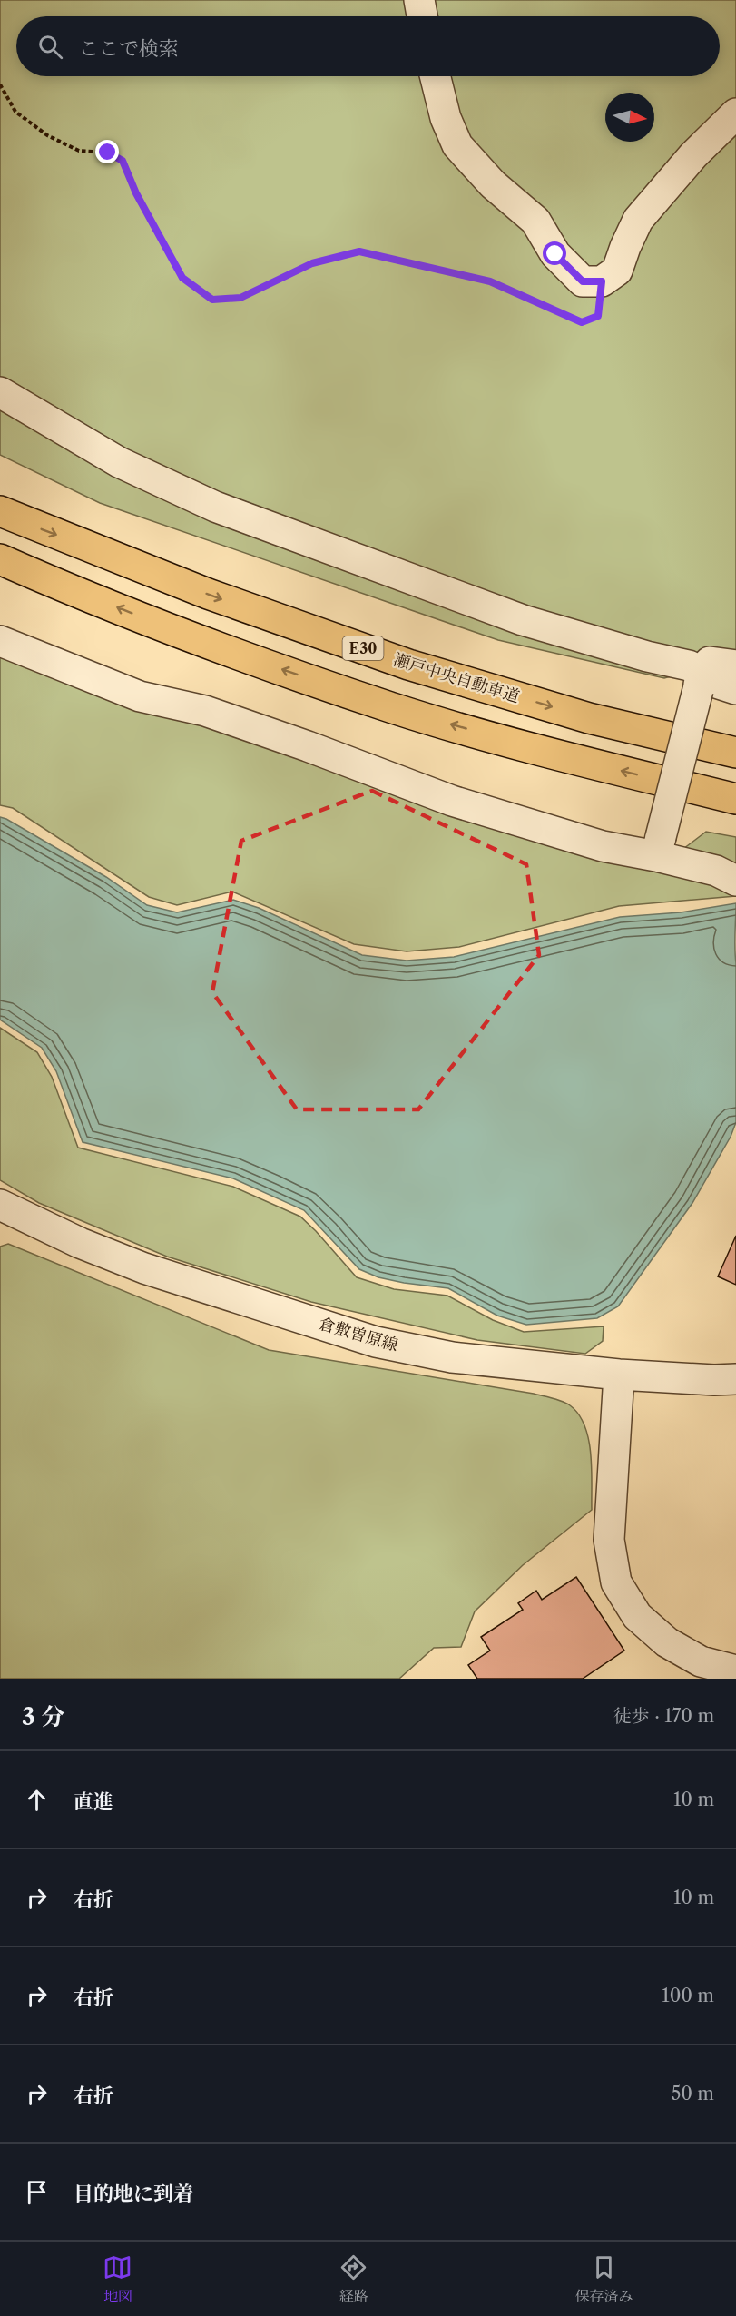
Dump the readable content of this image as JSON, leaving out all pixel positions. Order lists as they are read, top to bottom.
{
  "streets": {
    "highway": ["E30", "瀬戸中央自動車道"],
    "street": ["倉敷曽原線"]
  },
  "north": "right",
  "page": {
    "search": "ここで検索",
    "heading": ["3 分", "徒歩 · 170 m"],
    "list": [
      ["直進", "10 m"],
      ["右折", "10 m"],
      ["右折", "100 m"],
      ["右折", "50 m"],
      "目的地に到着"
    ],
    "nav": ["地図", "経路", "保存済み"]
  }
}
